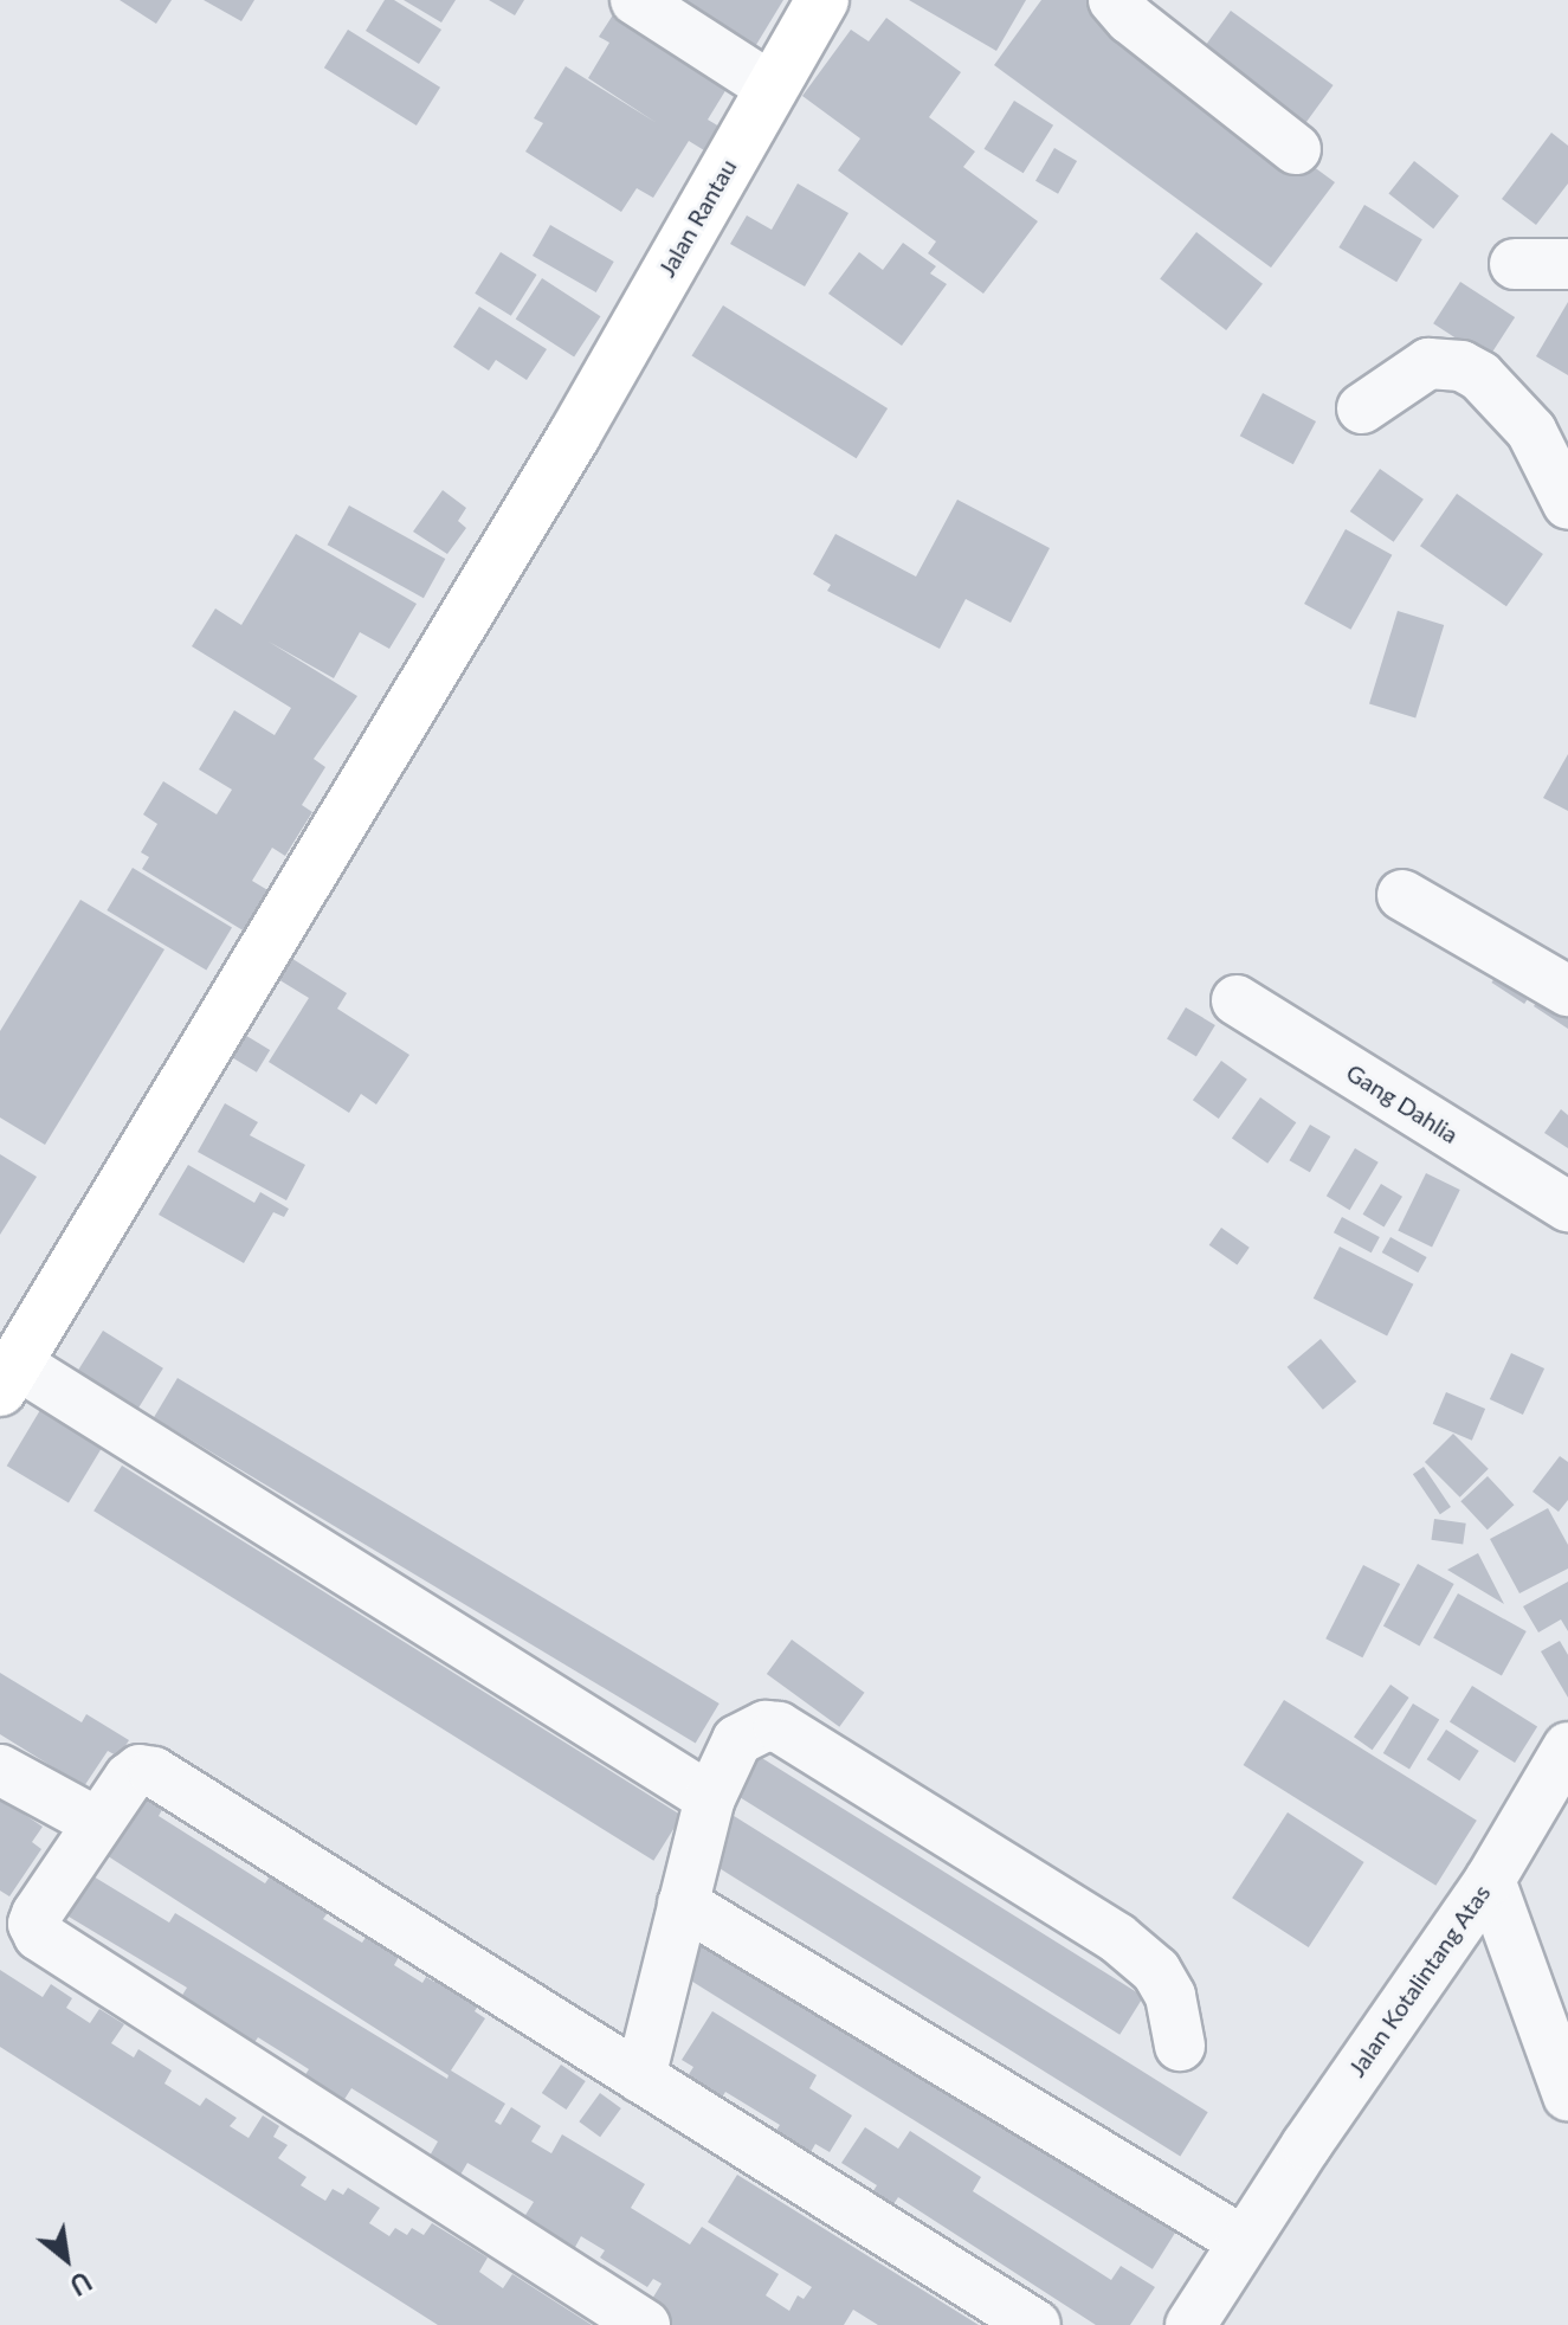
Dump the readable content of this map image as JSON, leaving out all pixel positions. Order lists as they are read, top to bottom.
{
  "streets": {
    "main road": ["Jalan Rantau"],
    "street": ["Gang Dahlia", "Jalan Kotalintang Atas"]
  },
  "north": "bottom right"
}
